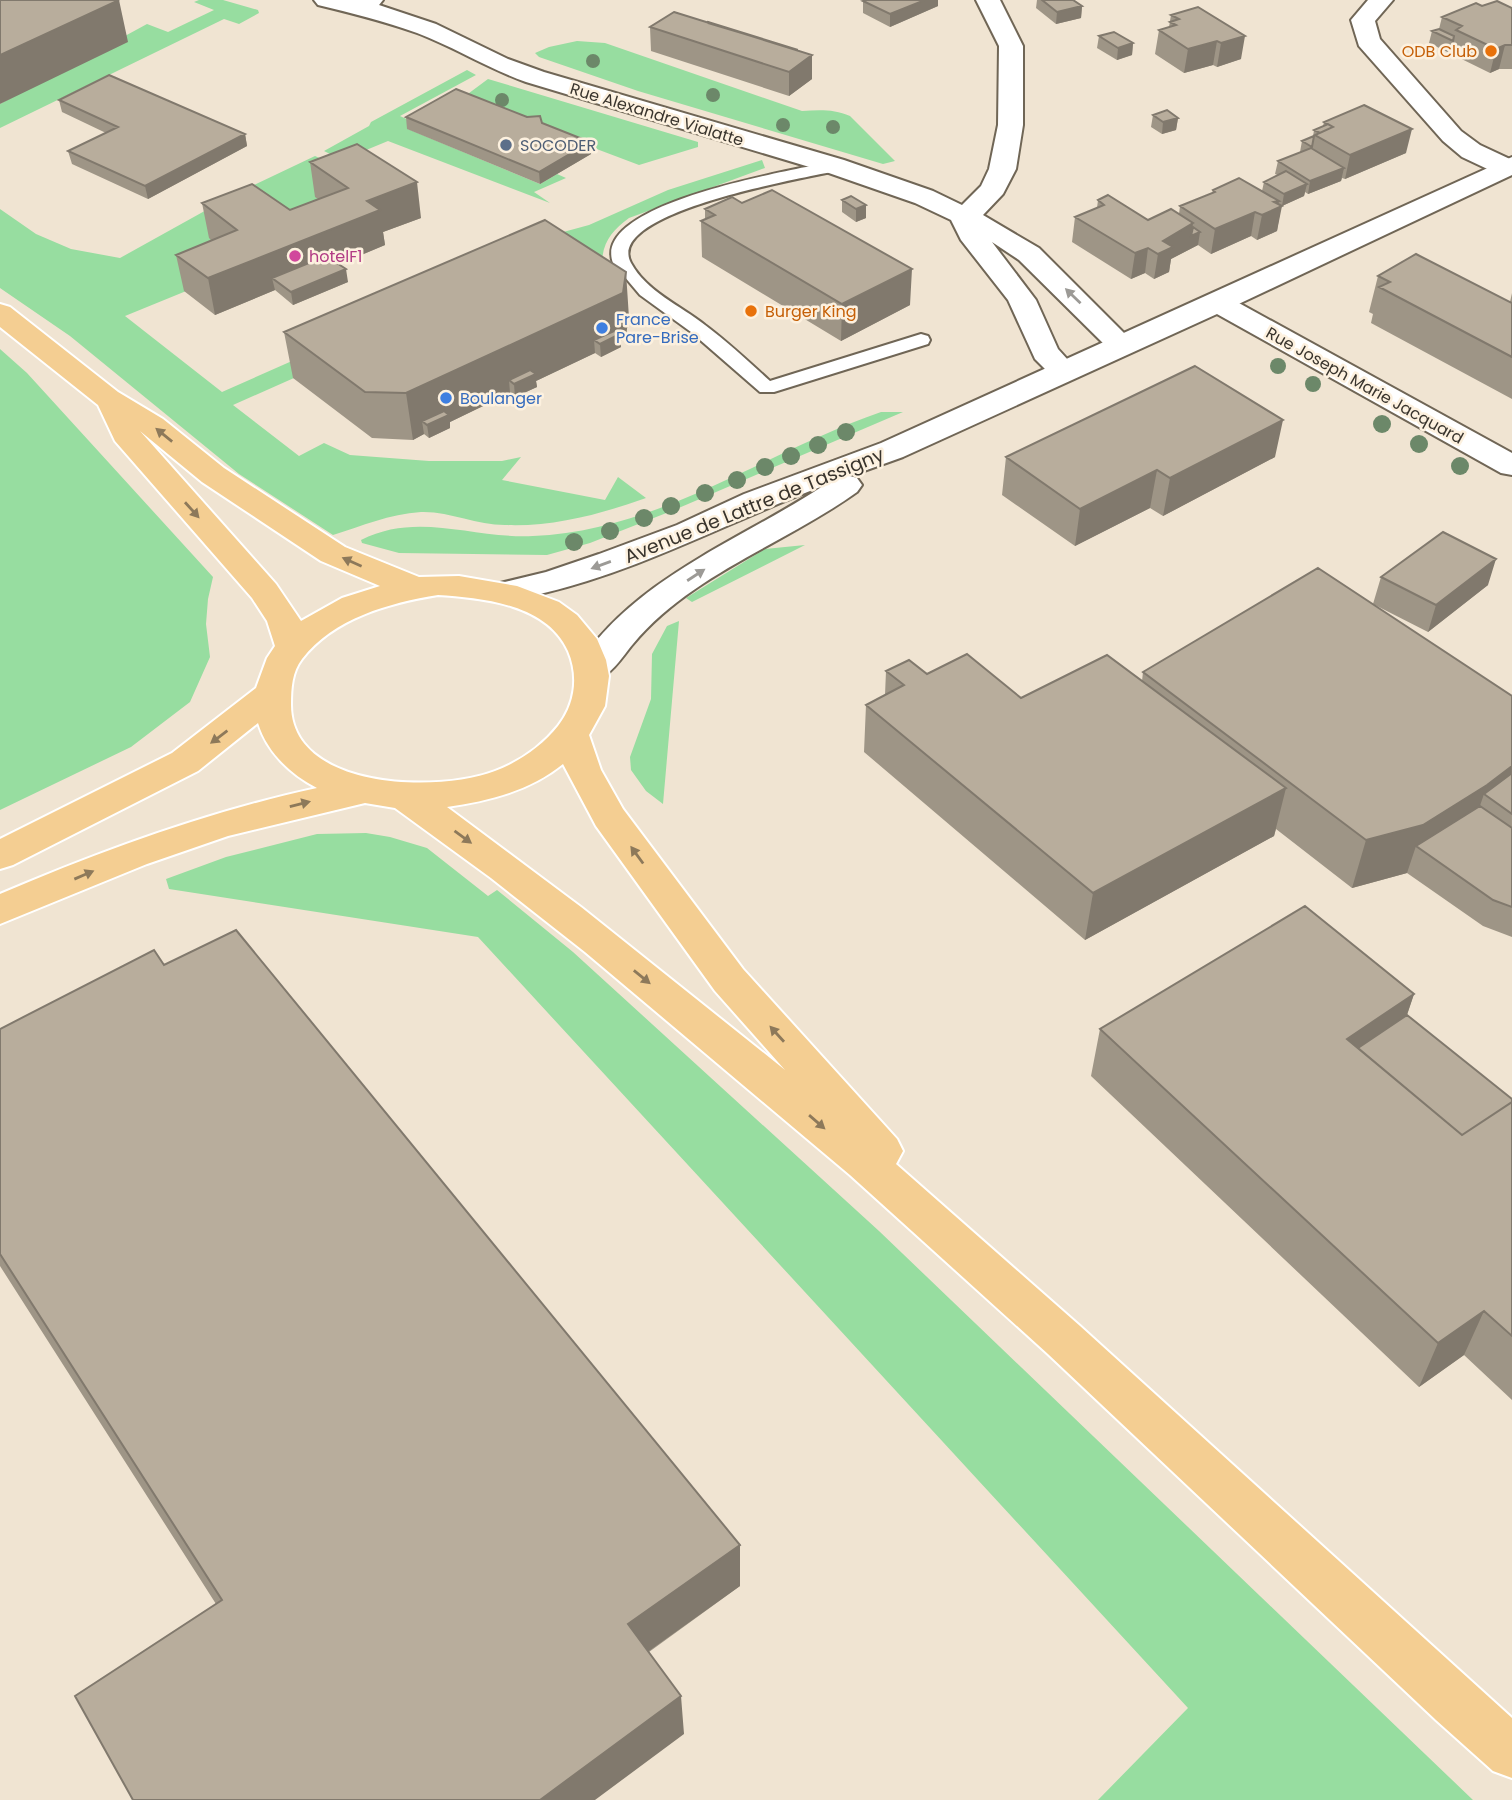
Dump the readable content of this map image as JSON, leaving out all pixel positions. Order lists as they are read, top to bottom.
{
  "streets": {
    "street": ["Rue Alexandre Vialatte", "Rue Joseph Marie Jacquard", "Avenue de Lattre de Tassigny"]
  },
  "places": [
    "ODB Club",
    "SOCODER",
    "hotelF1",
    "Burger King",
    "France Pare-Brise",
    "Boulanger"
  ]
}
